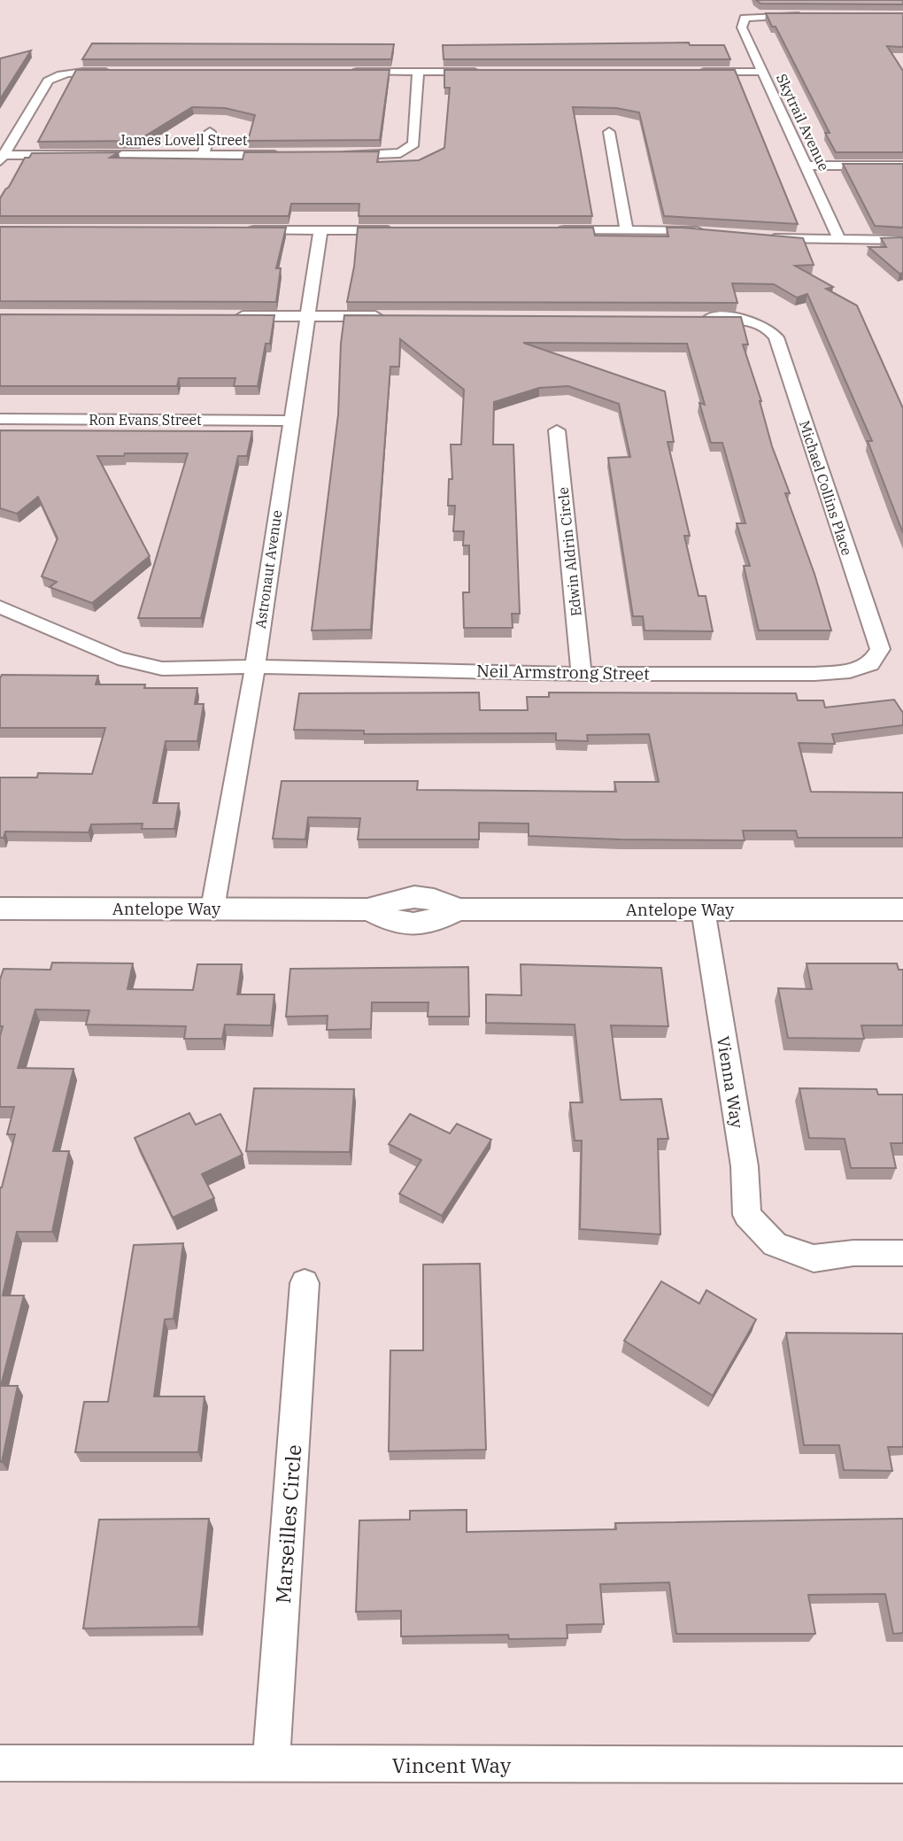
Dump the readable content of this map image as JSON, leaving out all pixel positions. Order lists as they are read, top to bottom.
{
  "streets": {
    "street": [
      "Skytrail Avenue",
      "James Lovell Street",
      "Ron Evans Street",
      "Michael Collins Place",
      "Edwin Aldrin Circle",
      "Astronaut Avenue",
      "Neil Armstrong Street",
      "Antelope Way",
      "Vienna Way",
      "Marseilles Circle",
      "Vincent Way"
    ]
  },
  "crossings": [
    ["Ron Evans Street", "Astronaut Avenue"],
    ["Michael Collins Place", "Neil Armstrong Street"],
    ["Edwin Aldrin Circle", "Neil Armstrong Street"],
    ["Astronaut Avenue", "Neil Armstrong Street"],
    ["Astronaut Avenue", "Antelope Way"],
    ["Antelope Way", "Vienna Way"],
    ["Marseilles Circle", "Vincent Way"]
  ]
}
